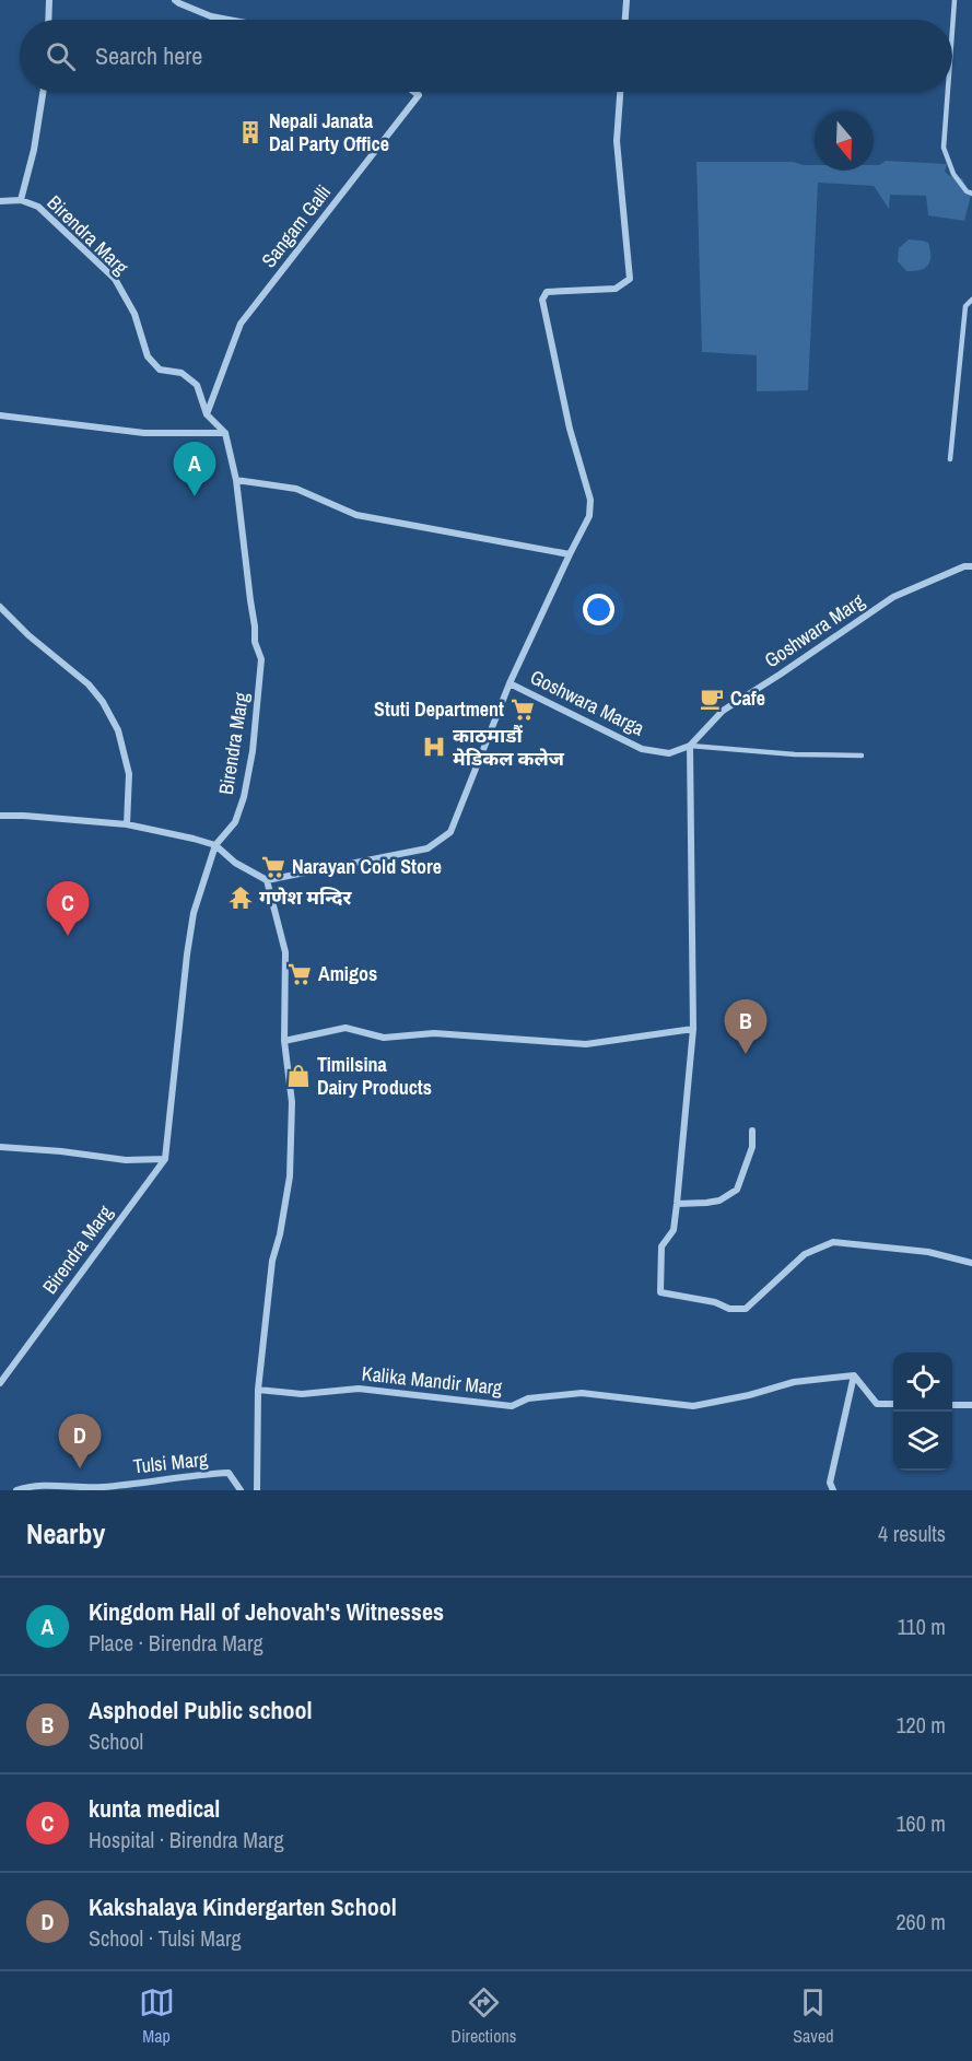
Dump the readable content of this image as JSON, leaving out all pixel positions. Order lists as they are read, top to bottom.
{
  "streets": {
    "street": [
      "Sangam Galli",
      "Birendra Marg",
      "Goshwara Marg",
      "Goshwara Marga",
      "Kalika Mandir Marg",
      "Tulsi Marg"
    ]
  },
  "crossings": [
    ["Sangam Galli", "Birendra Marg"],
    ["Goshwara Marg", "Goshwara Marga"]
  ],
  "places": {
    "building": ["Nepali Janata Dal Party Office"],
    "cafe": ["Cafe"],
    "supermarket": ["Stuti Department", "Narayan Cold Store", "Amigos"],
    "hospital": ["काठमाडौं मेडिकल कलेज"],
    "temple": ["गणेश मन्दिर"],
    "shop": ["Timilsina Dairy Products"]
  },
  "north": "bottom",
  "page": {
    "search": "Search here",
    "pins": [
      "A",
      "C",
      "B",
      "D"
    ],
    "heading": ["Nearby", "4 results"],
    "list": [
      {
        "mark": "A",
        "name": "Kingdom Hall of Jehovah's Witnesses",
        "note": "Place · Birendra Marg",
        "value": "110 m"
      },
      {
        "mark": "B",
        "name": "Asphodel Public school",
        "note": "School",
        "value": "120 m"
      },
      {
        "mark": "C",
        "name": "kunta medical",
        "note": "Hospital · Birendra Marg",
        "value": "160 m"
      },
      {
        "mark": "D",
        "name": "Kakshalaya Kindergarten School",
        "note": "School · Tulsi Marg",
        "value": "260 m"
      }
    ],
    "nav": ["Map", "Directions", "Saved"]
  }
}
